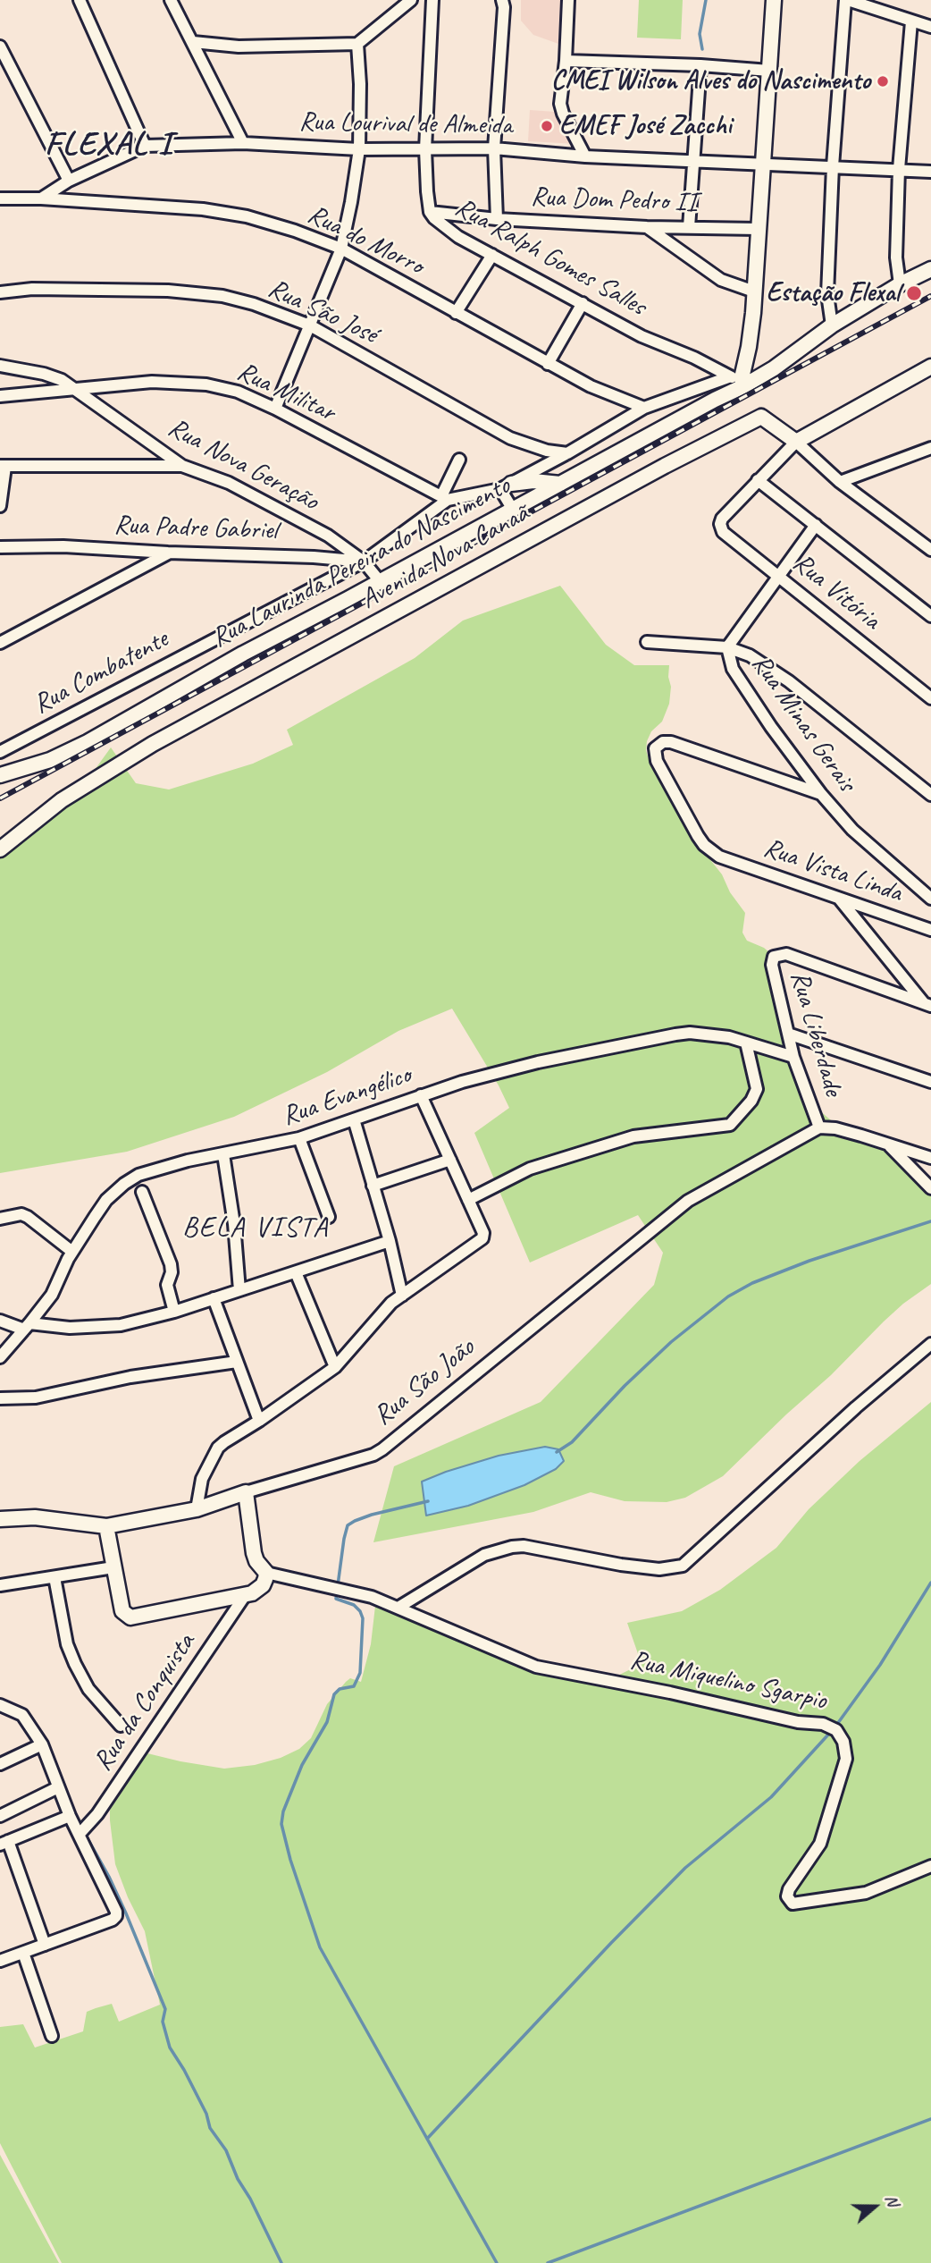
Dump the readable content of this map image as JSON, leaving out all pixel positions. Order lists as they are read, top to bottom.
{
  "streets": {
    "street": [
      "Rua Lourival de Almeida",
      "Rua Dom Pedro II",
      "Rua do Morro",
      "Rua Ralph Gomes Salles",
      "Rua São José",
      "Rua Militar",
      "Rua Nova Geração",
      "Rua Padre Gabriel",
      "Avenida Nova Canaã",
      "Rua Laurinda Pereira do Nascimento",
      "Rua Vitória",
      "Rua Combatente",
      "Rua Minas Gerais",
      "Rua Vista Linda",
      "Rua Liberdade",
      "Rua Evangélico",
      "Rua São João",
      "Rua Miquelino Sgarpio",
      "Rua da Conquista"
    ]
  },
  "crossings": [
    ["Rua Lourival de Almeida", "Rua do Morro"],
    ["Rua Lourival de Almeida", "Rua Ralph Gomes Salles"],
    ["Rua Dom Pedro II", "Rua Ralph Gomes Salles"],
    ["Rua Ralph Gomes Salles", "Rua Laurinda Pereira do Nascimento"],
    ["Rua Militar", "Rua Nova Geração"],
    ["Rua Militar", "Rua Combatente"],
    ["Rua Nova Geração", "Rua Padre Gabriel"],
    ["Rua Nova Geração", "Rua Combatente"],
    ["Rua Padre Gabriel", "Rua Combatente"],
    ["Rua Vitória", "Rua Minas Gerais"],
    ["Rua Minas Gerais", "Rua Vista Linda"],
    ["Rua Liberdade", "Rua Evangélico"],
    ["Rua Liberdade", "Rua São João"]
  ],
  "districts": ["FLEXAL I", "BELA VISTA"],
  "places": ["CMEI Wilson Alves do Nascimento", "EMEF José Zacchi", "Estação Flexal"],
  "north": "right"
}
